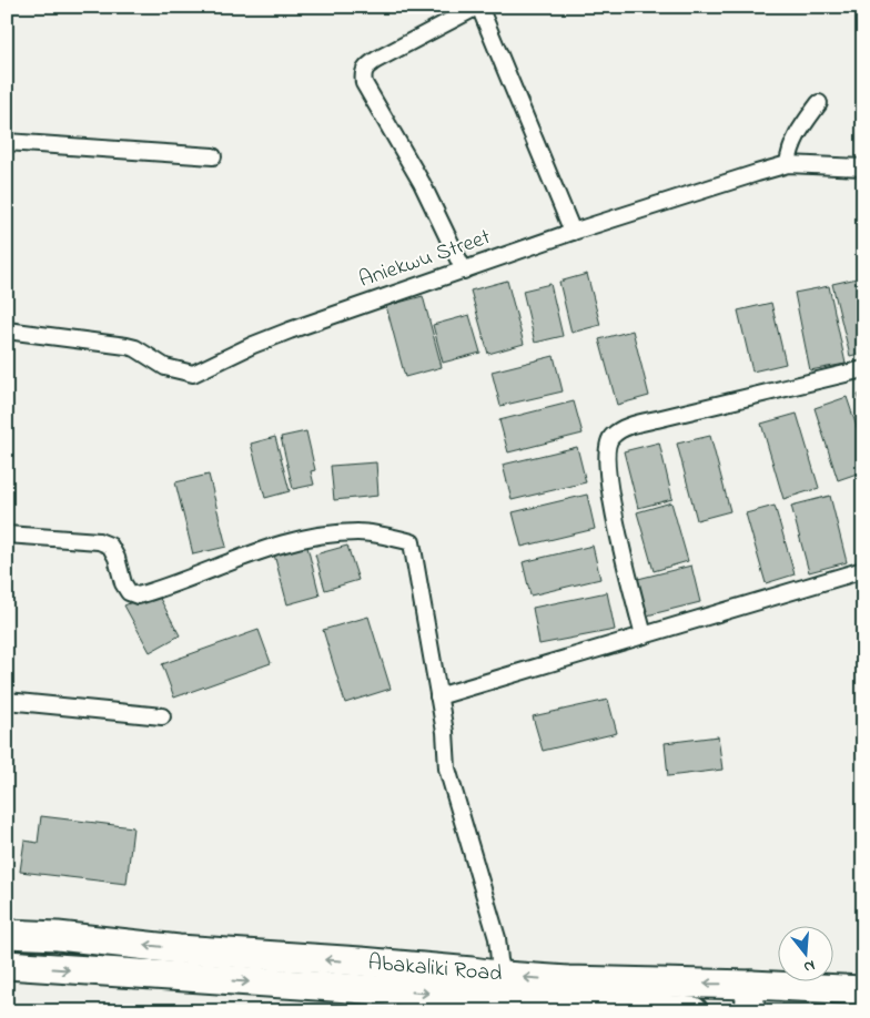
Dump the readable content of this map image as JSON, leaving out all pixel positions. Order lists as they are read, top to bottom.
{
  "streets": {
    "highway": ["Abakaliki Road"],
    "street": ["Aniekwu Street"]
  },
  "north": "bottom"
}
